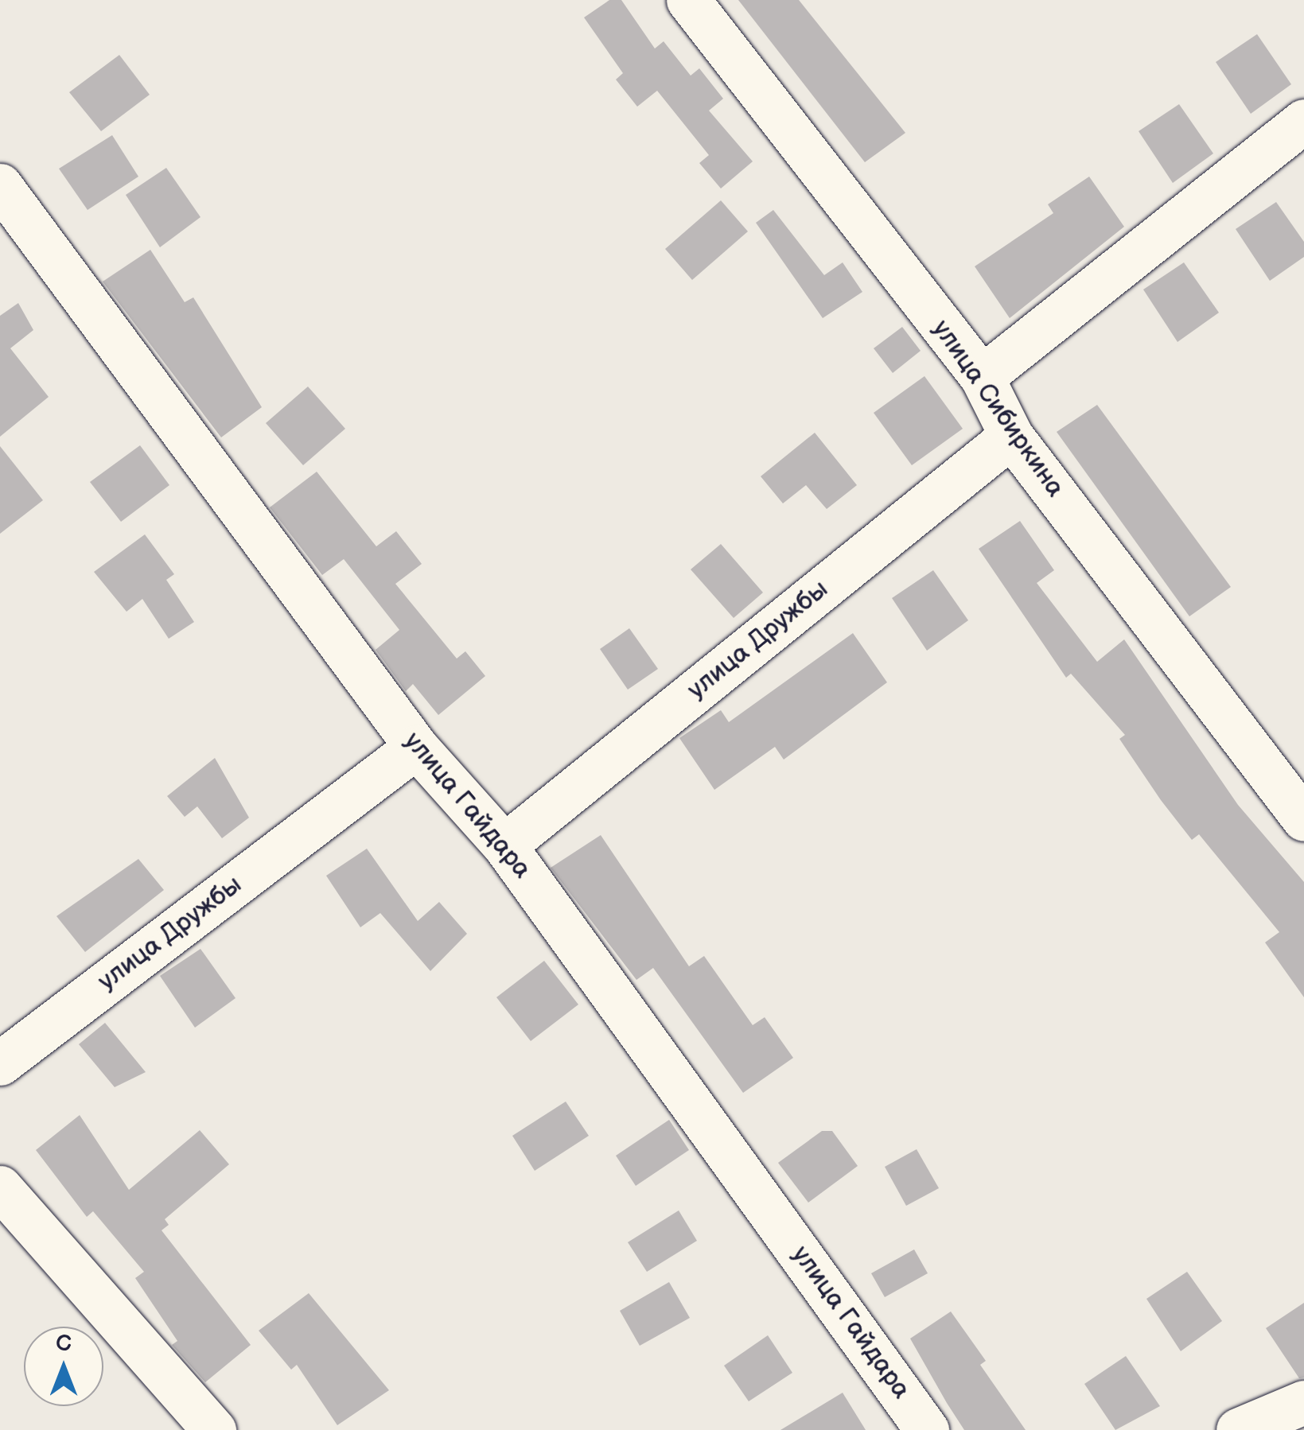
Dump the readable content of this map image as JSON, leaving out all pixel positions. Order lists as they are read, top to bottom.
{
  "streets": {
    "street": ["улица Сибиркина", "улица Дружбы", "улица Гайдара"]
  },
  "crossings": [
    ["улица Сибиркина", "улица Дружбы"],
    ["улица Дружбы", "улица Гайдара"]
  ],
  "north": "top"
}
